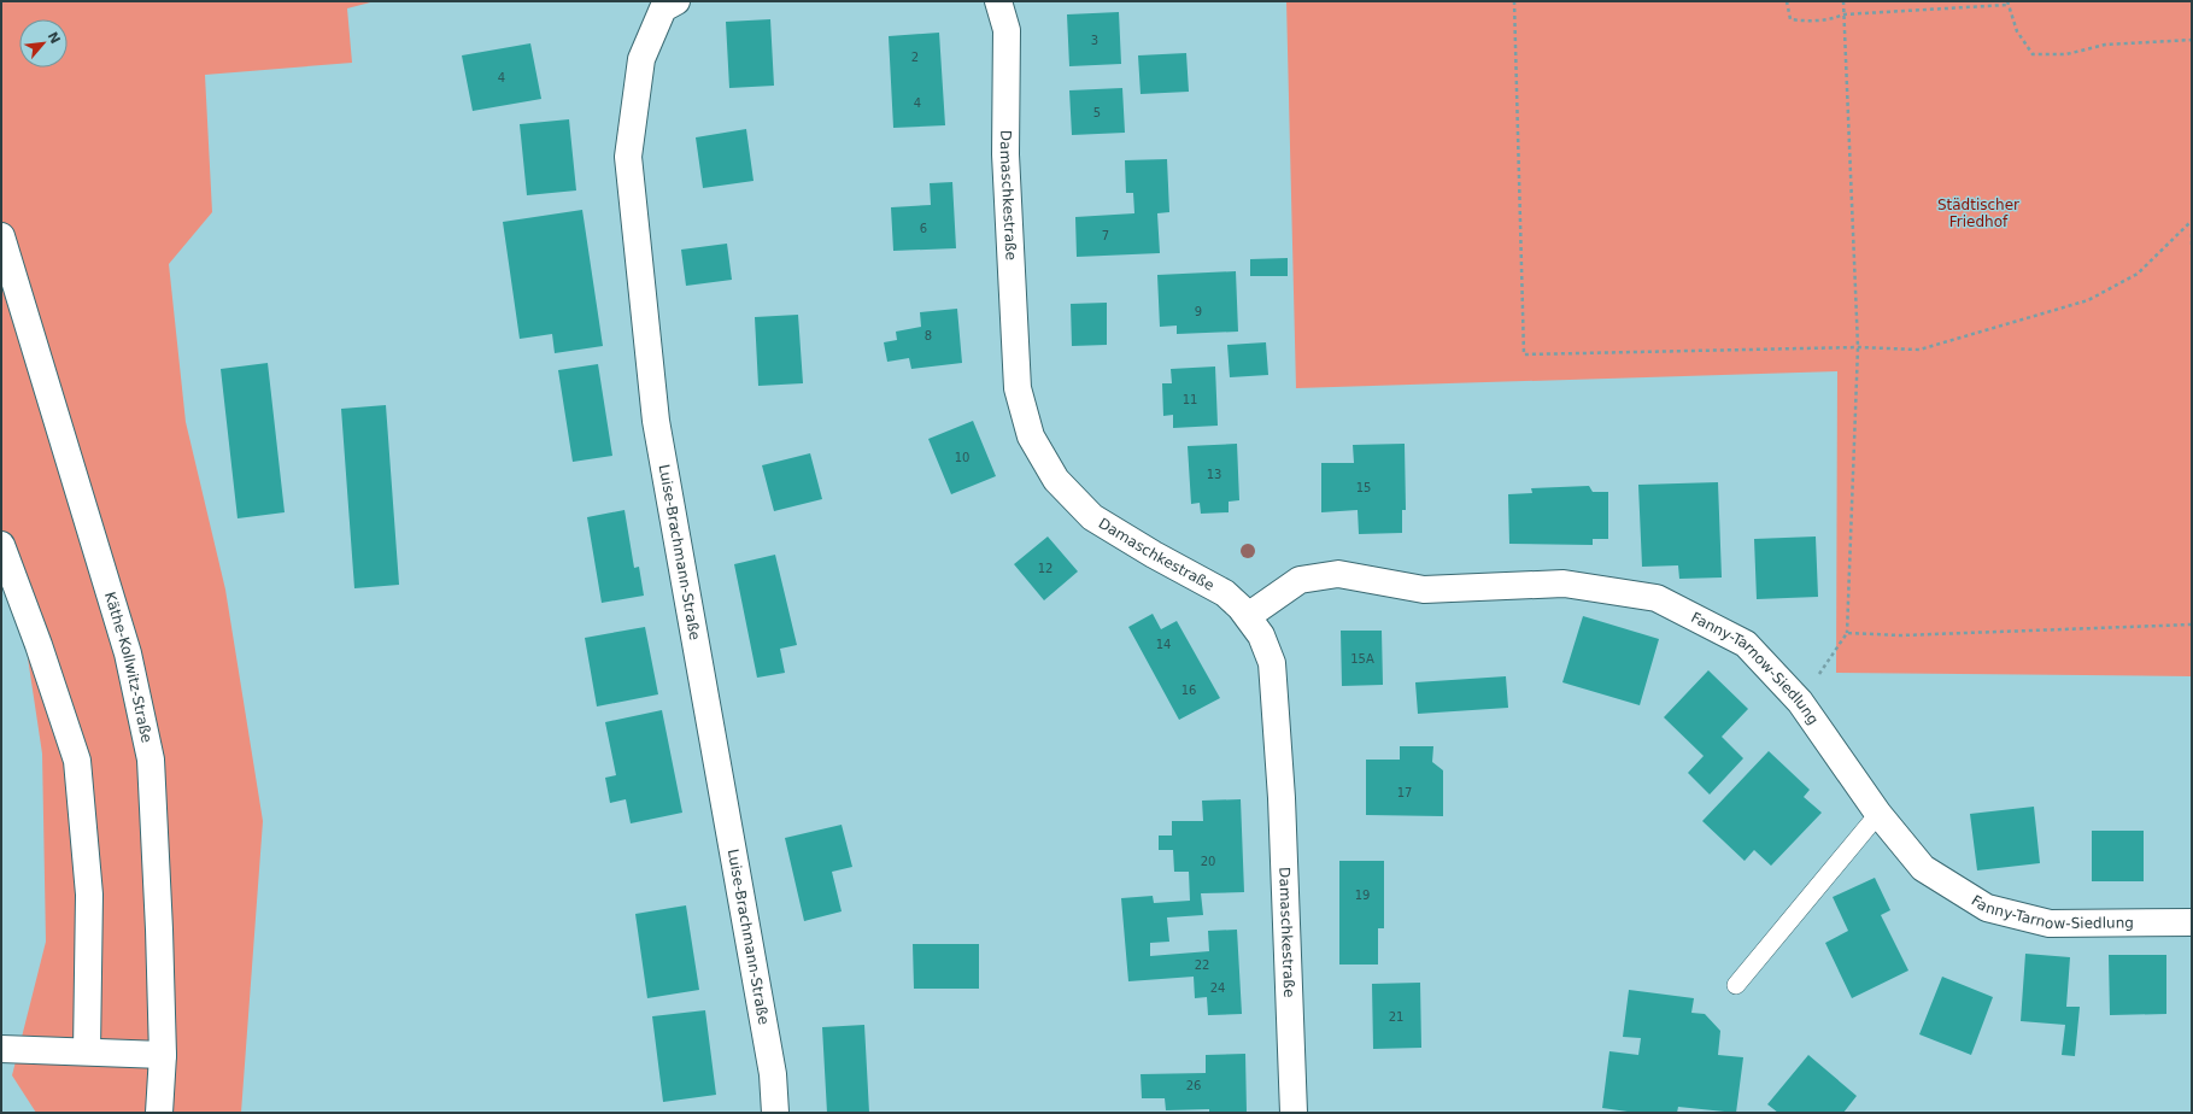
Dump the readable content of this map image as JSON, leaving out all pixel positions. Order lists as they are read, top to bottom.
{
  "streets": {
    "street": [
      "Damaschkestraße",
      "Luise-Brachmann-Straße",
      "Käthe-Kollwitz-Straße",
      "Fanny-Tarnow-Siedlung"
    ]
  },
  "crossings": [
    ["Damaschkestraße", "Fanny-Tarnow-Siedlung"]
  ],
  "parks": ["Städtischer Friedhof"],
  "house_numbers": [
    "3",
    "2",
    "4",
    "4",
    "5",
    "6",
    "7",
    "9",
    "8",
    "11",
    "10",
    "13",
    "15",
    "12",
    "14",
    "15A",
    "16",
    "17",
    "20",
    "19",
    "22",
    "24",
    "21",
    "26"
  ],
  "north": "top right"
}
